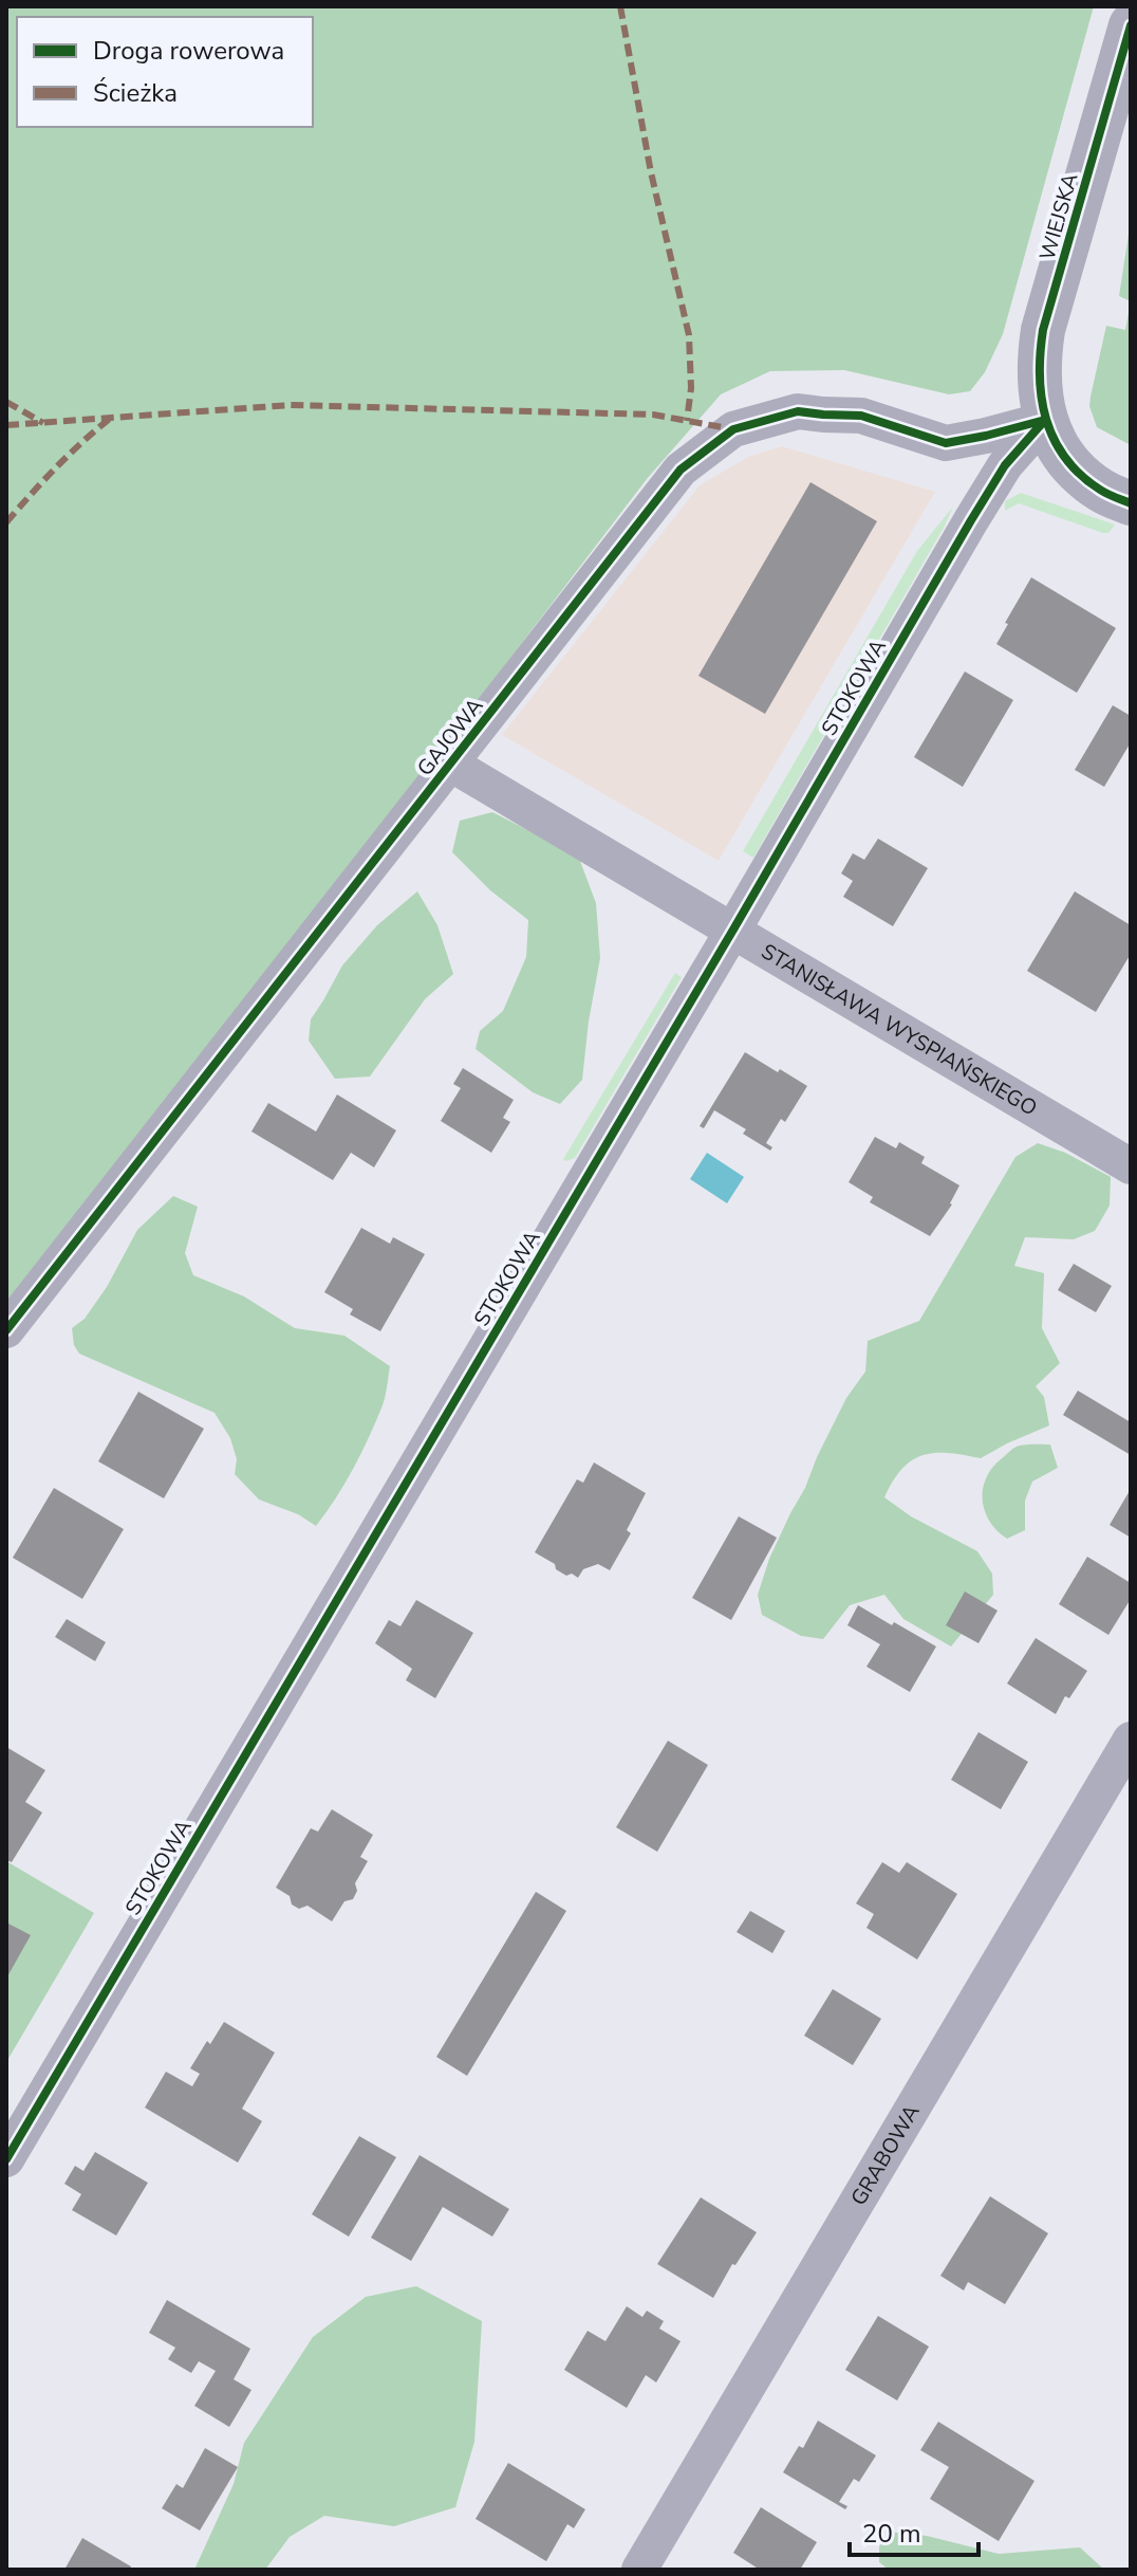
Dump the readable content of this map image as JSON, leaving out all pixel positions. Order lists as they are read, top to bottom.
{
  "streets": {
    "street": [
      "WIEJSKA",
      "STOKOWA",
      "GAJOWA",
      "STANISŁAWA WYSPIAŃSKIEGO",
      "GRABOWA"
    ]
  },
  "crossings": [
    ["WIEJSKA", "STOKOWA"],
    ["WIEJSKA", "GAJOWA"],
    ["STOKOWA", "GAJOWA"],
    ["STOKOWA", "STANISŁAWA WYSPIAŃSKIEGO"],
    ["GAJOWA", "STANISŁAWA WYSPIAŃSKIEGO"]
  ],
  "legend": ["Droga rowerowa", "Ścieżka"],
  "scale_bar": "20 m"
}
